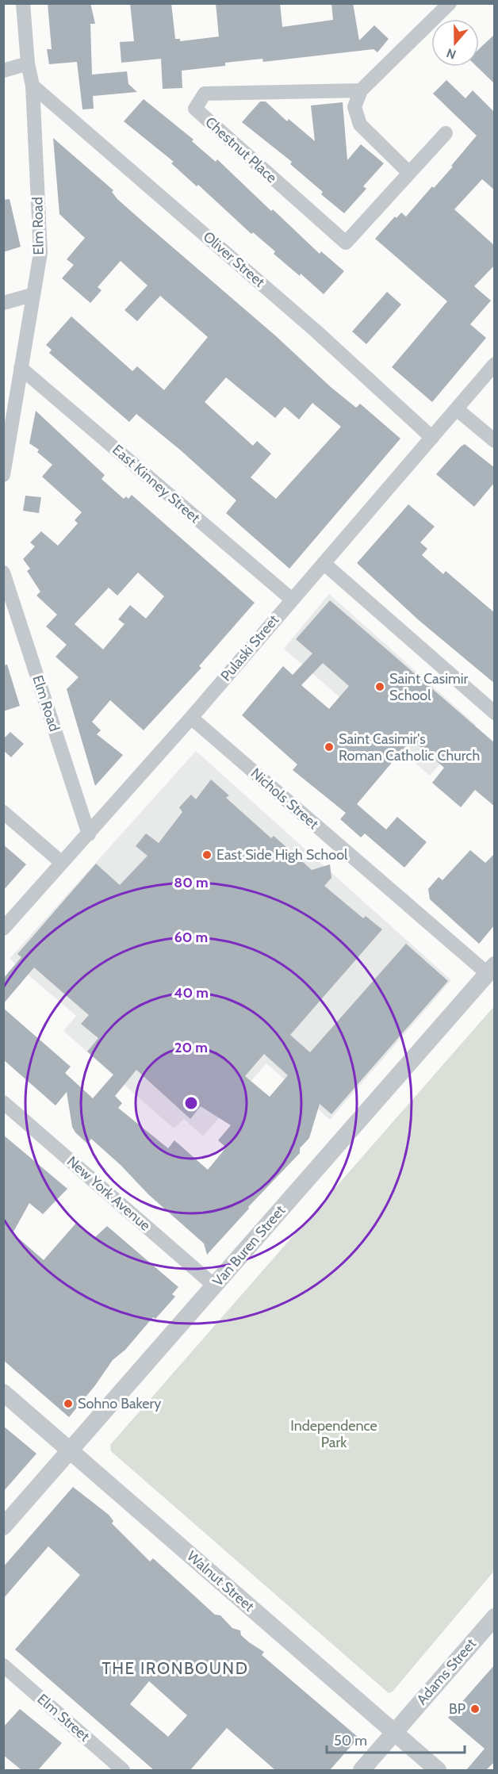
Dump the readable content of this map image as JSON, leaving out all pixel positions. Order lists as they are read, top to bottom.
{
  "streets": {
    "street": [
      "Chestnut Place",
      "Elm Road",
      "Oliver Street",
      "East Kinney Street",
      "Pulaski Street",
      "Nichols Street",
      "New York Avenue",
      "Van Buren Street",
      "Walnut Street",
      "Adams Street",
      "Elm Street"
    ]
  },
  "crossings": [
    ["Elm Road", "Oliver Street"],
    ["Elm Road", "East Kinney Street"],
    ["Elm Road", "Pulaski Street"],
    ["Oliver Street", "Pulaski Street"],
    ["East Kinney Street", "Pulaski Street"],
    ["Pulaski Street", "Nichols Street"],
    ["Nichols Street", "Van Buren Street"],
    ["New York Avenue", "Van Buren Street"],
    ["Van Buren Street", "Walnut Street"],
    ["Walnut Street", "Adams Street"]
  ],
  "districts": ["THE IRONBOUND"],
  "parks": ["Independence Park"],
  "places": [
    "Saint Casimir School",
    "Saint Casimir's Roman Catholic Church",
    "East Side High School",
    "Sohno Bakery",
    "BP"
  ],
  "scale_bar": "50 m",
  "north": "bottom",
  "rings": [
    "80 m",
    "60 m",
    "40 m",
    "20 m"
  ]
}
